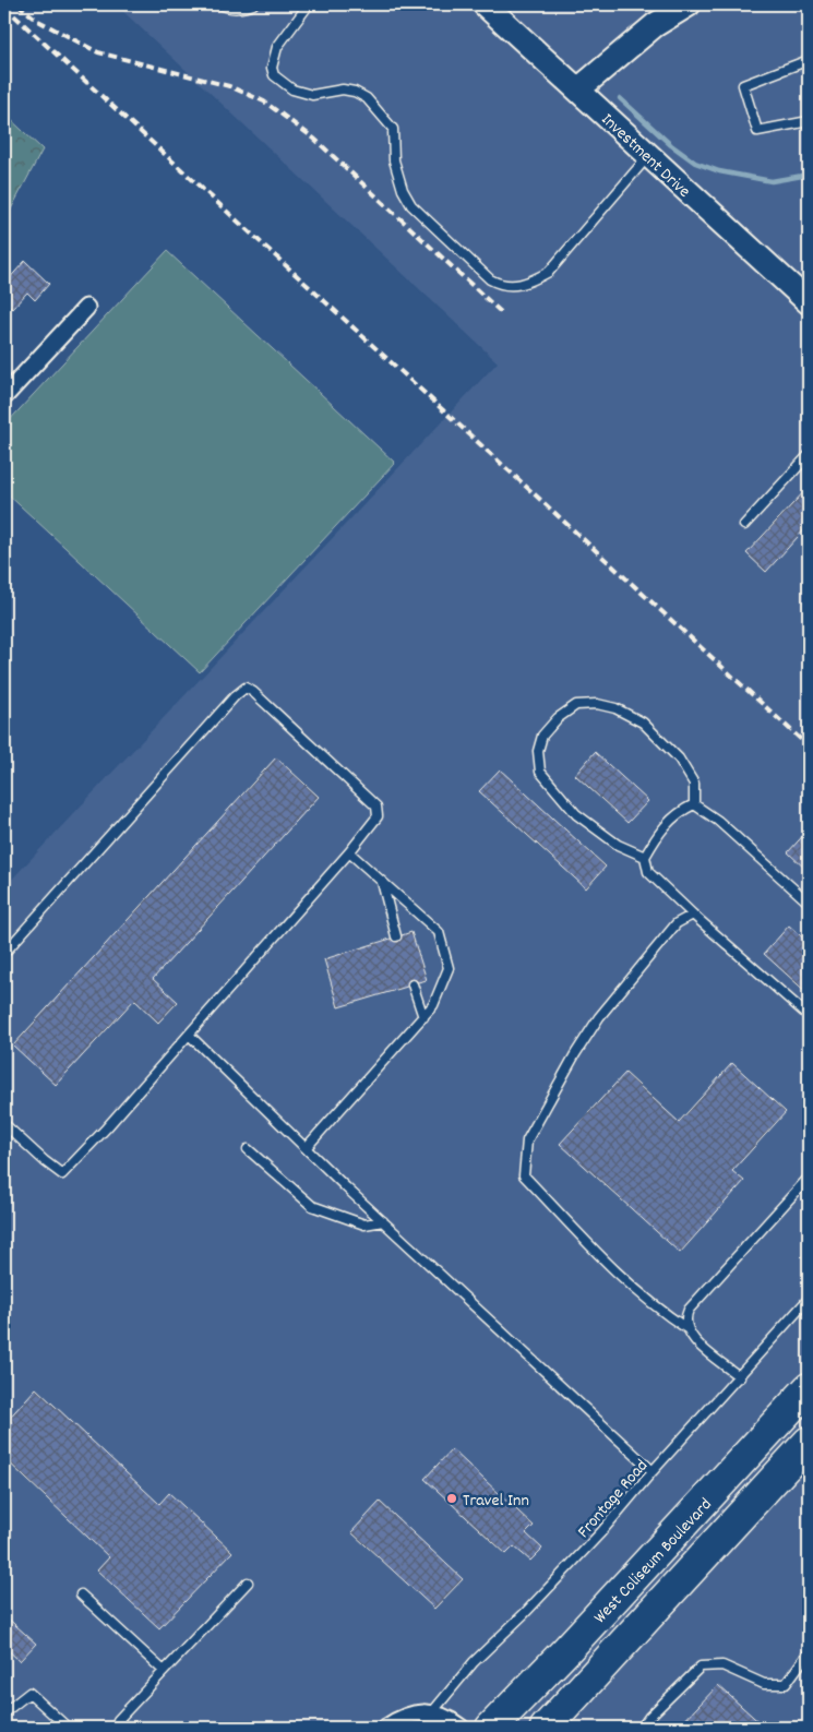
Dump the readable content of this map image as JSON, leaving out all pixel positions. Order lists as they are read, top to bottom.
{
  "streets": {
    "highway": ["West Coliseum Boulevard"],
    "street": ["Investment Drive"],
    "lane": ["Frontage Road"]
  },
  "places": ["Travel Inn"]
}
